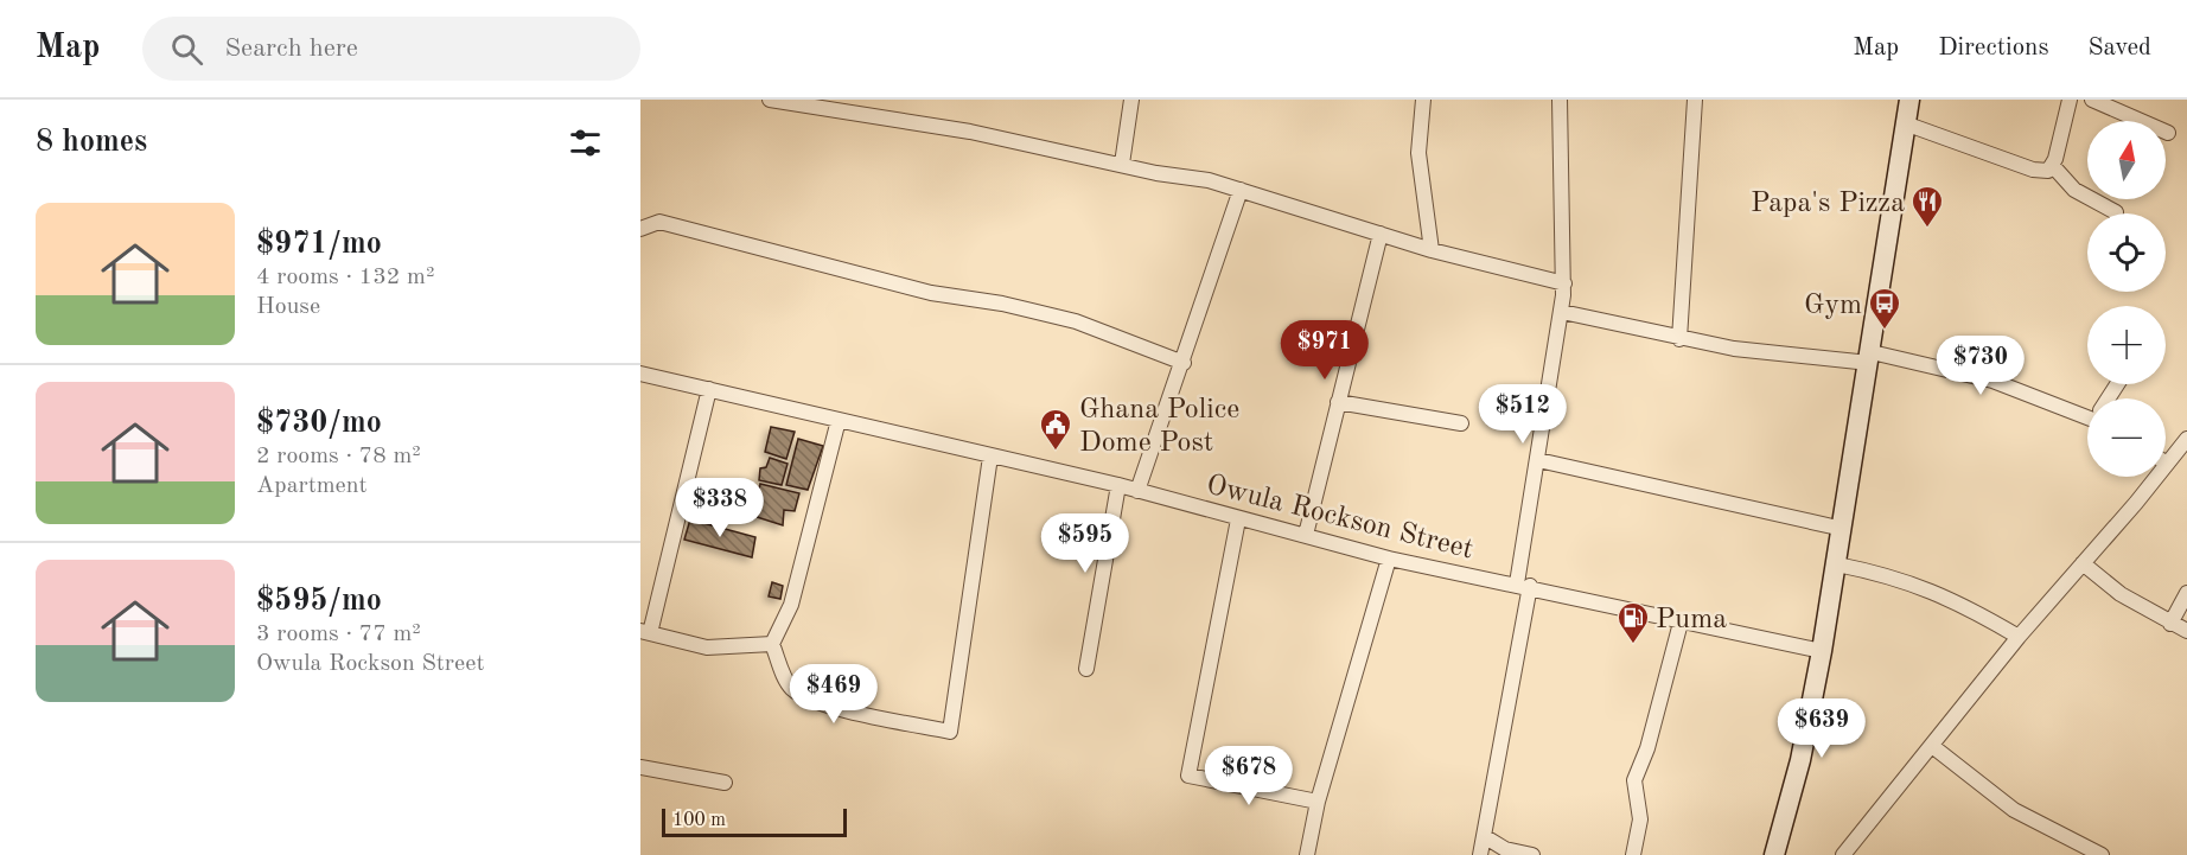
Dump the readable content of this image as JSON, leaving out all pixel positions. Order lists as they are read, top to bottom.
{
  "streets": {
    "street": ["Owula Rockson Street"]
  },
  "places": {
    "restaurant": ["Papa's Pizza"],
    "bus stop": ["Gym"],
    "public building": ["Ghana Police Dome Post"],
    "fuel station": ["Puma"]
  },
  "scale_bar": "100 m",
  "north": "top",
  "page": {
    "header": "Map",
    "search": "Search here",
    "nav": ["Map", "Directions", "Saved"],
    "heading": "8 homes",
    "map_buttons": ["+", "−"],
    "list": [
      {
        "name": "$971/mo",
        "note": "4 rooms · 132 m² · House"
      },
      {
        "name": "$730/mo",
        "note": "2 rooms · 78 m² · Apartment"
      },
      {
        "name": "$595/mo",
        "note": "3 rooms · 77 m² · Owula Rockson Street"
      }
    ],
    "price": [
      "$971",
      "$730",
      "$512",
      "$338",
      "$595",
      "$469",
      "$639",
      "$678"
    ],
    "scale": "100 m"
  }
}
